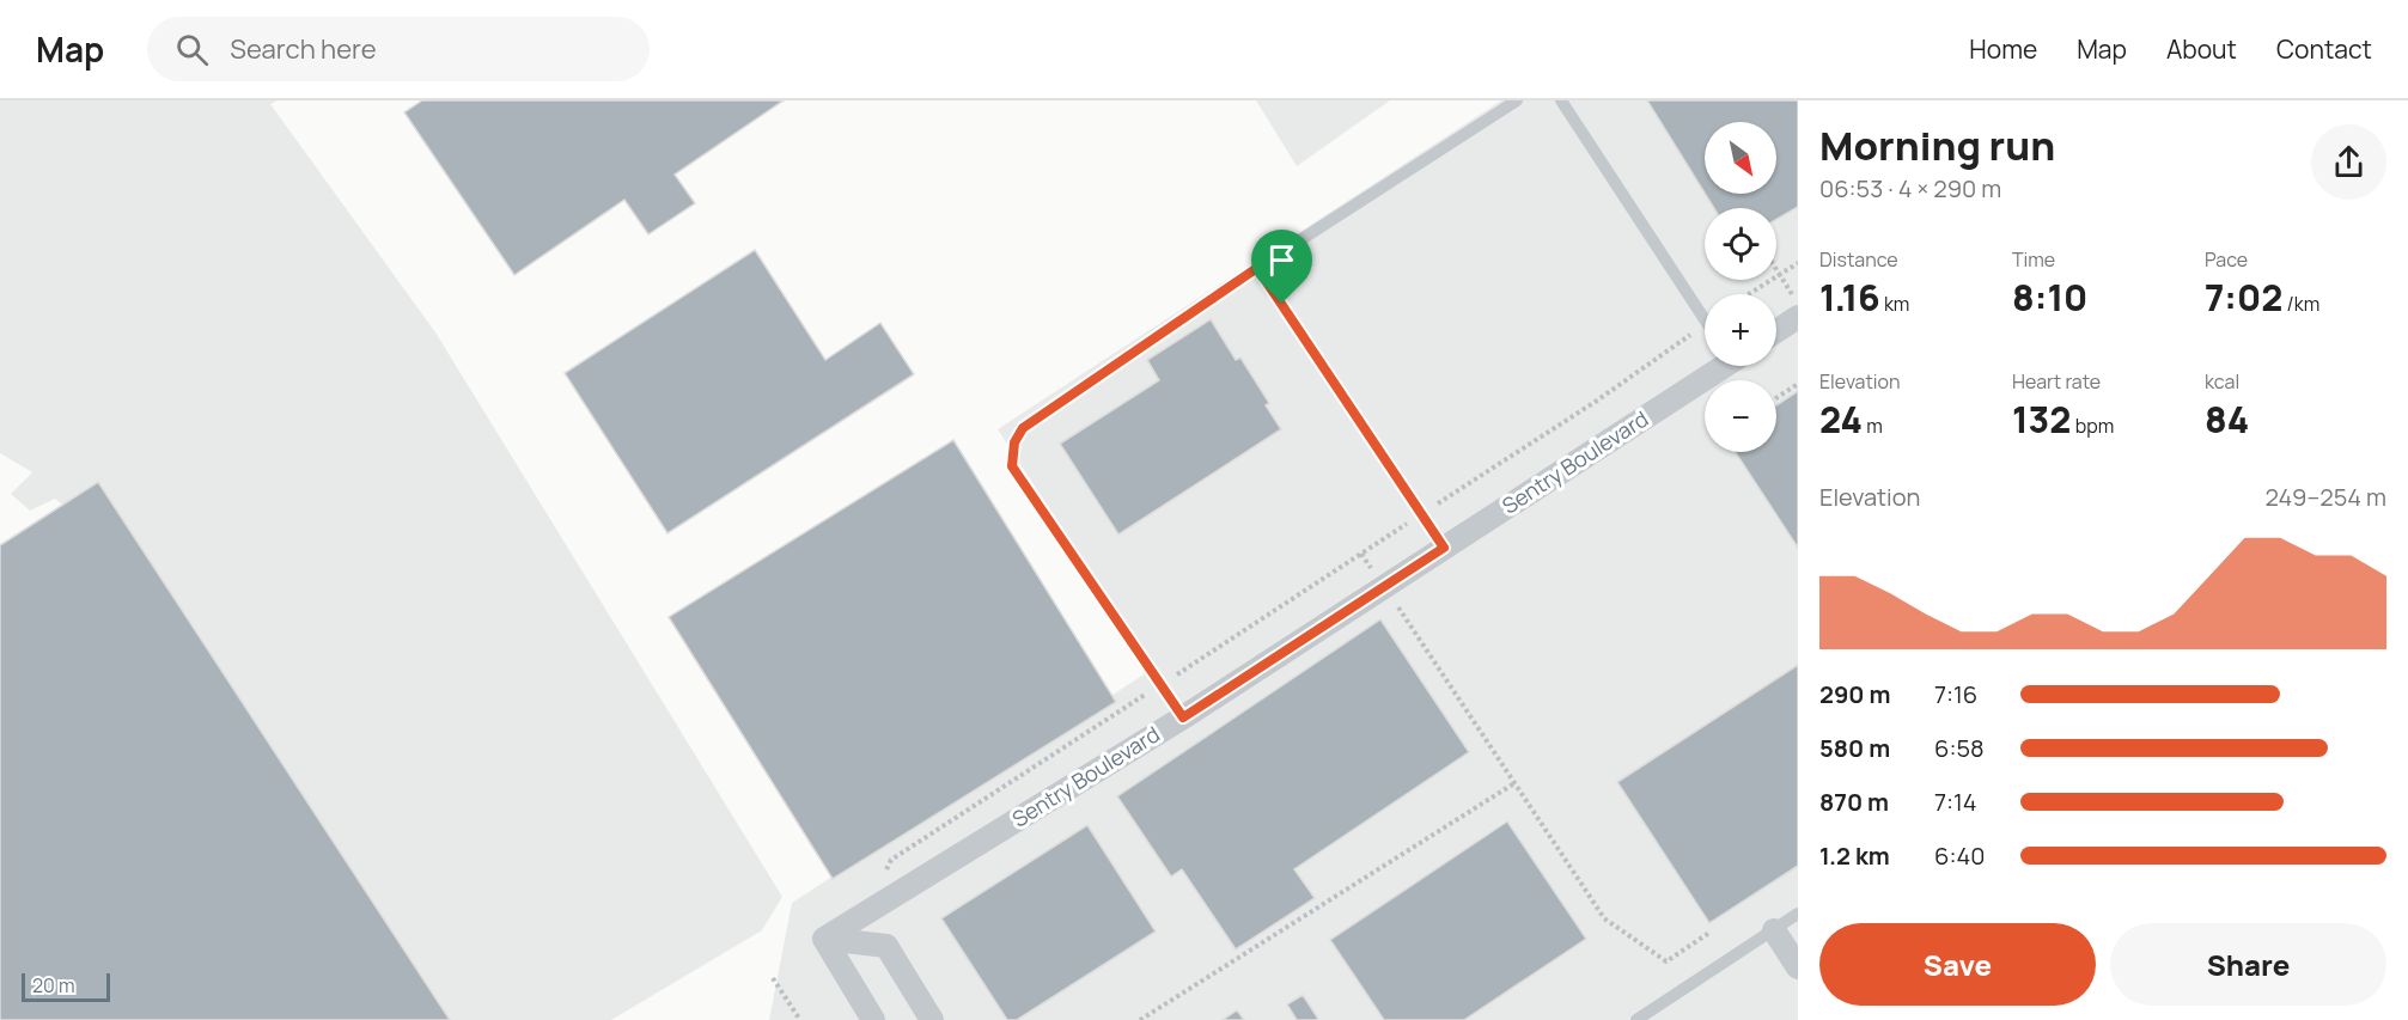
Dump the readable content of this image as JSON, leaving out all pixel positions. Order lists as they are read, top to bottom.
{
  "streets": {
    "street": ["Sentry Boulevard"]
  },
  "scale_bar": "20 m",
  "north": "bottom right",
  "page": {
    "header": "Map",
    "search": "Search here",
    "nav": [
      "Home",
      "Map",
      "About",
      "Contact"
    ],
    "heading": ["Morning run", "06:53 · 4 × 290 m"],
    "map_buttons": ["+", "−"],
    "stats": [
      ["Distance", "1.16 km"],
      ["Time", "8:10"],
      ["Pace", "7:02 /km"],
      ["Elevation", "24 m"],
      ["Heart rate", "132 bpm"],
      ["kcal", "84"]
    ],
    "chart": ["Elevation", "249–254 m"],
    "list": [
      {
        "name": "290 m",
        "note": "7:16"
      },
      {
        "name": "580 m",
        "note": "6:58"
      },
      {
        "name": "870 m",
        "note": "7:14"
      },
      {
        "name": "1.2 km",
        "note": "6:40"
      }
    ],
    "buttons": ["Save", "Share"],
    "scale": "20 m"
  }
}
